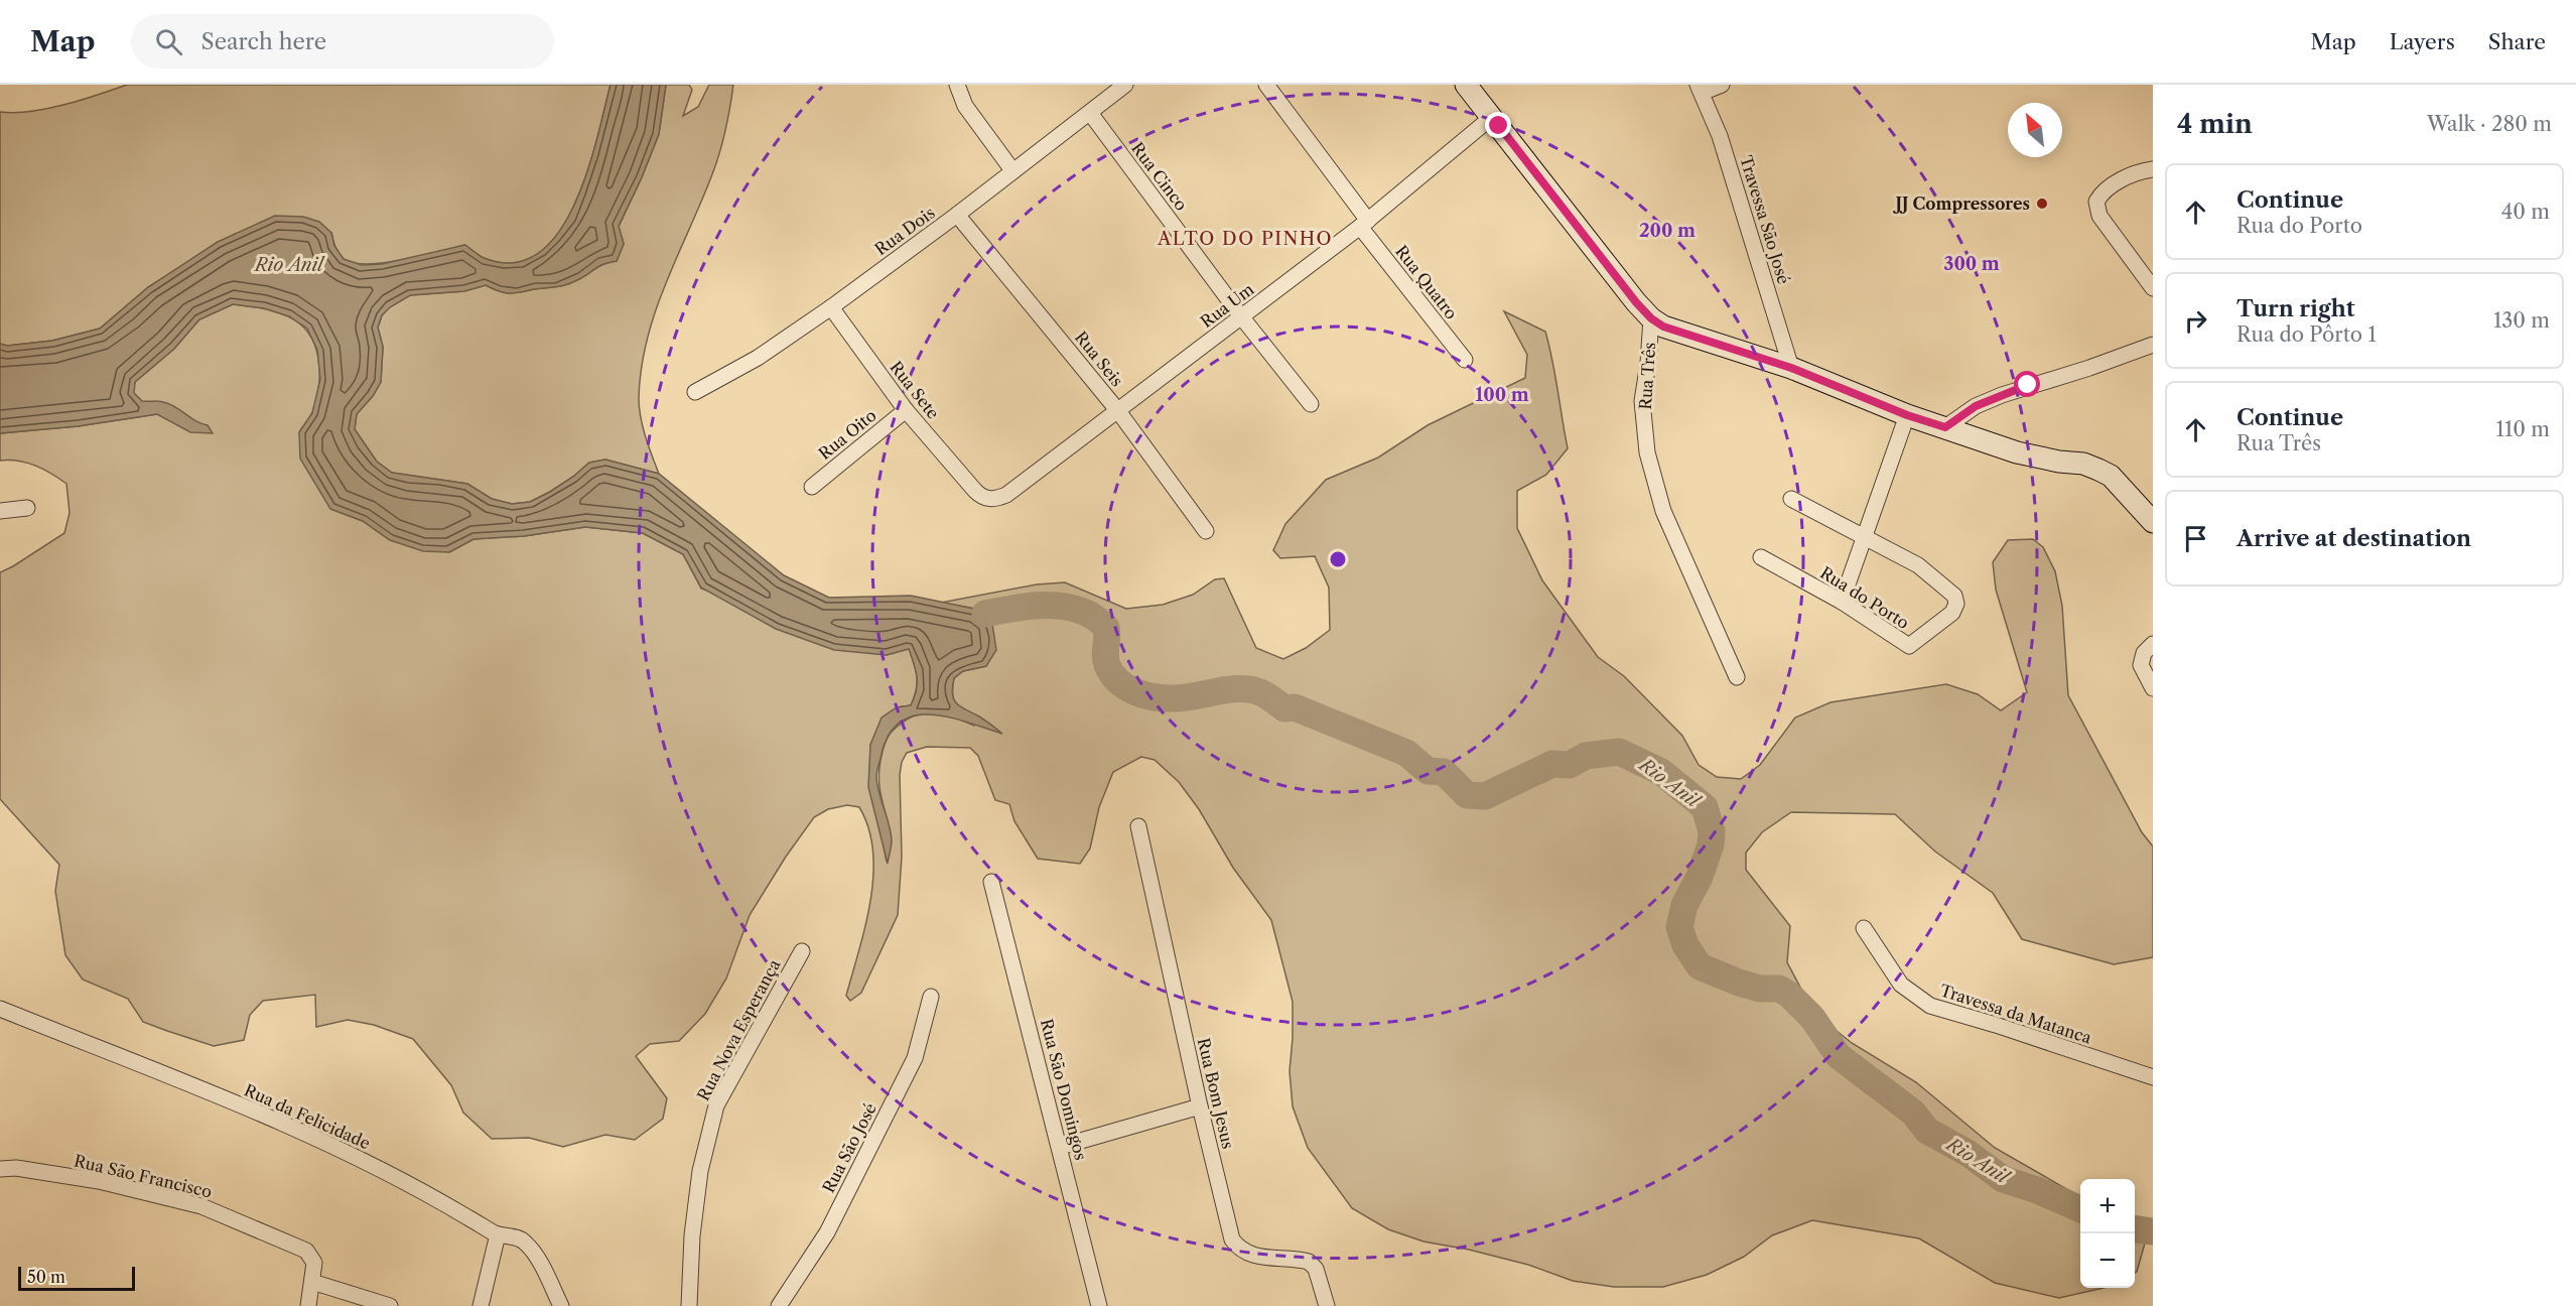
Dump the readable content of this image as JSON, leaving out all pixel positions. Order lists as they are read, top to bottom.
{
  "streets": {
    "street": [
      "Rua Cinco",
      "Travessa São José",
      "Rua Dois",
      "Rua Quatro",
      "Rua Um",
      "Rua Seis",
      "Rua Três",
      "Rua Sete",
      "Rua Oito",
      "Rua do Porto",
      "Travessa da Matanca",
      "Rua Nova Esperança",
      "Rua São Domingos",
      "Rua Bom Jesus",
      "Rua da Felicidade",
      "Rua São José",
      "Rua São Francisco"
    ]
  },
  "crossings": [
    ["Rua Cinco", "Rua Dois"],
    ["Rua Cinco", "Rua Um"],
    ["Rua Dois", "Rua Seis"],
    ["Rua Dois", "Rua Sete"],
    ["Rua Quatro", "Rua Um"],
    ["Rua Um", "Rua Seis"],
    ["Rua Um", "Rua Três"],
    ["Rua Um", "Rua Sete"],
    ["Rua Sete", "Rua Oito"]
  ],
  "districts": ["ALTO DO PINHO"],
  "water": ["Rio Anil"],
  "places": ["JJ Compressores"],
  "scale_bar": "50 m",
  "north": "top left",
  "page": {
    "header": "Map",
    "search": "Search here",
    "nav": ["Map", "Layers", "Share"],
    "heading": ["4 min", "Walk · 280 m"],
    "list": [
      ["Continue", "Rua do Porto", "40 m"],
      ["Turn right", "Rua do Pôrto 1", "130 m"],
      ["Continue", "Rua Três", "110 m"],
      "Arrive at destination"
    ],
    "map_buttons": ["+", "−"],
    "scale": "50 m"
  },
  "rings": ["200 m", "300 m", "100 m"]
}
